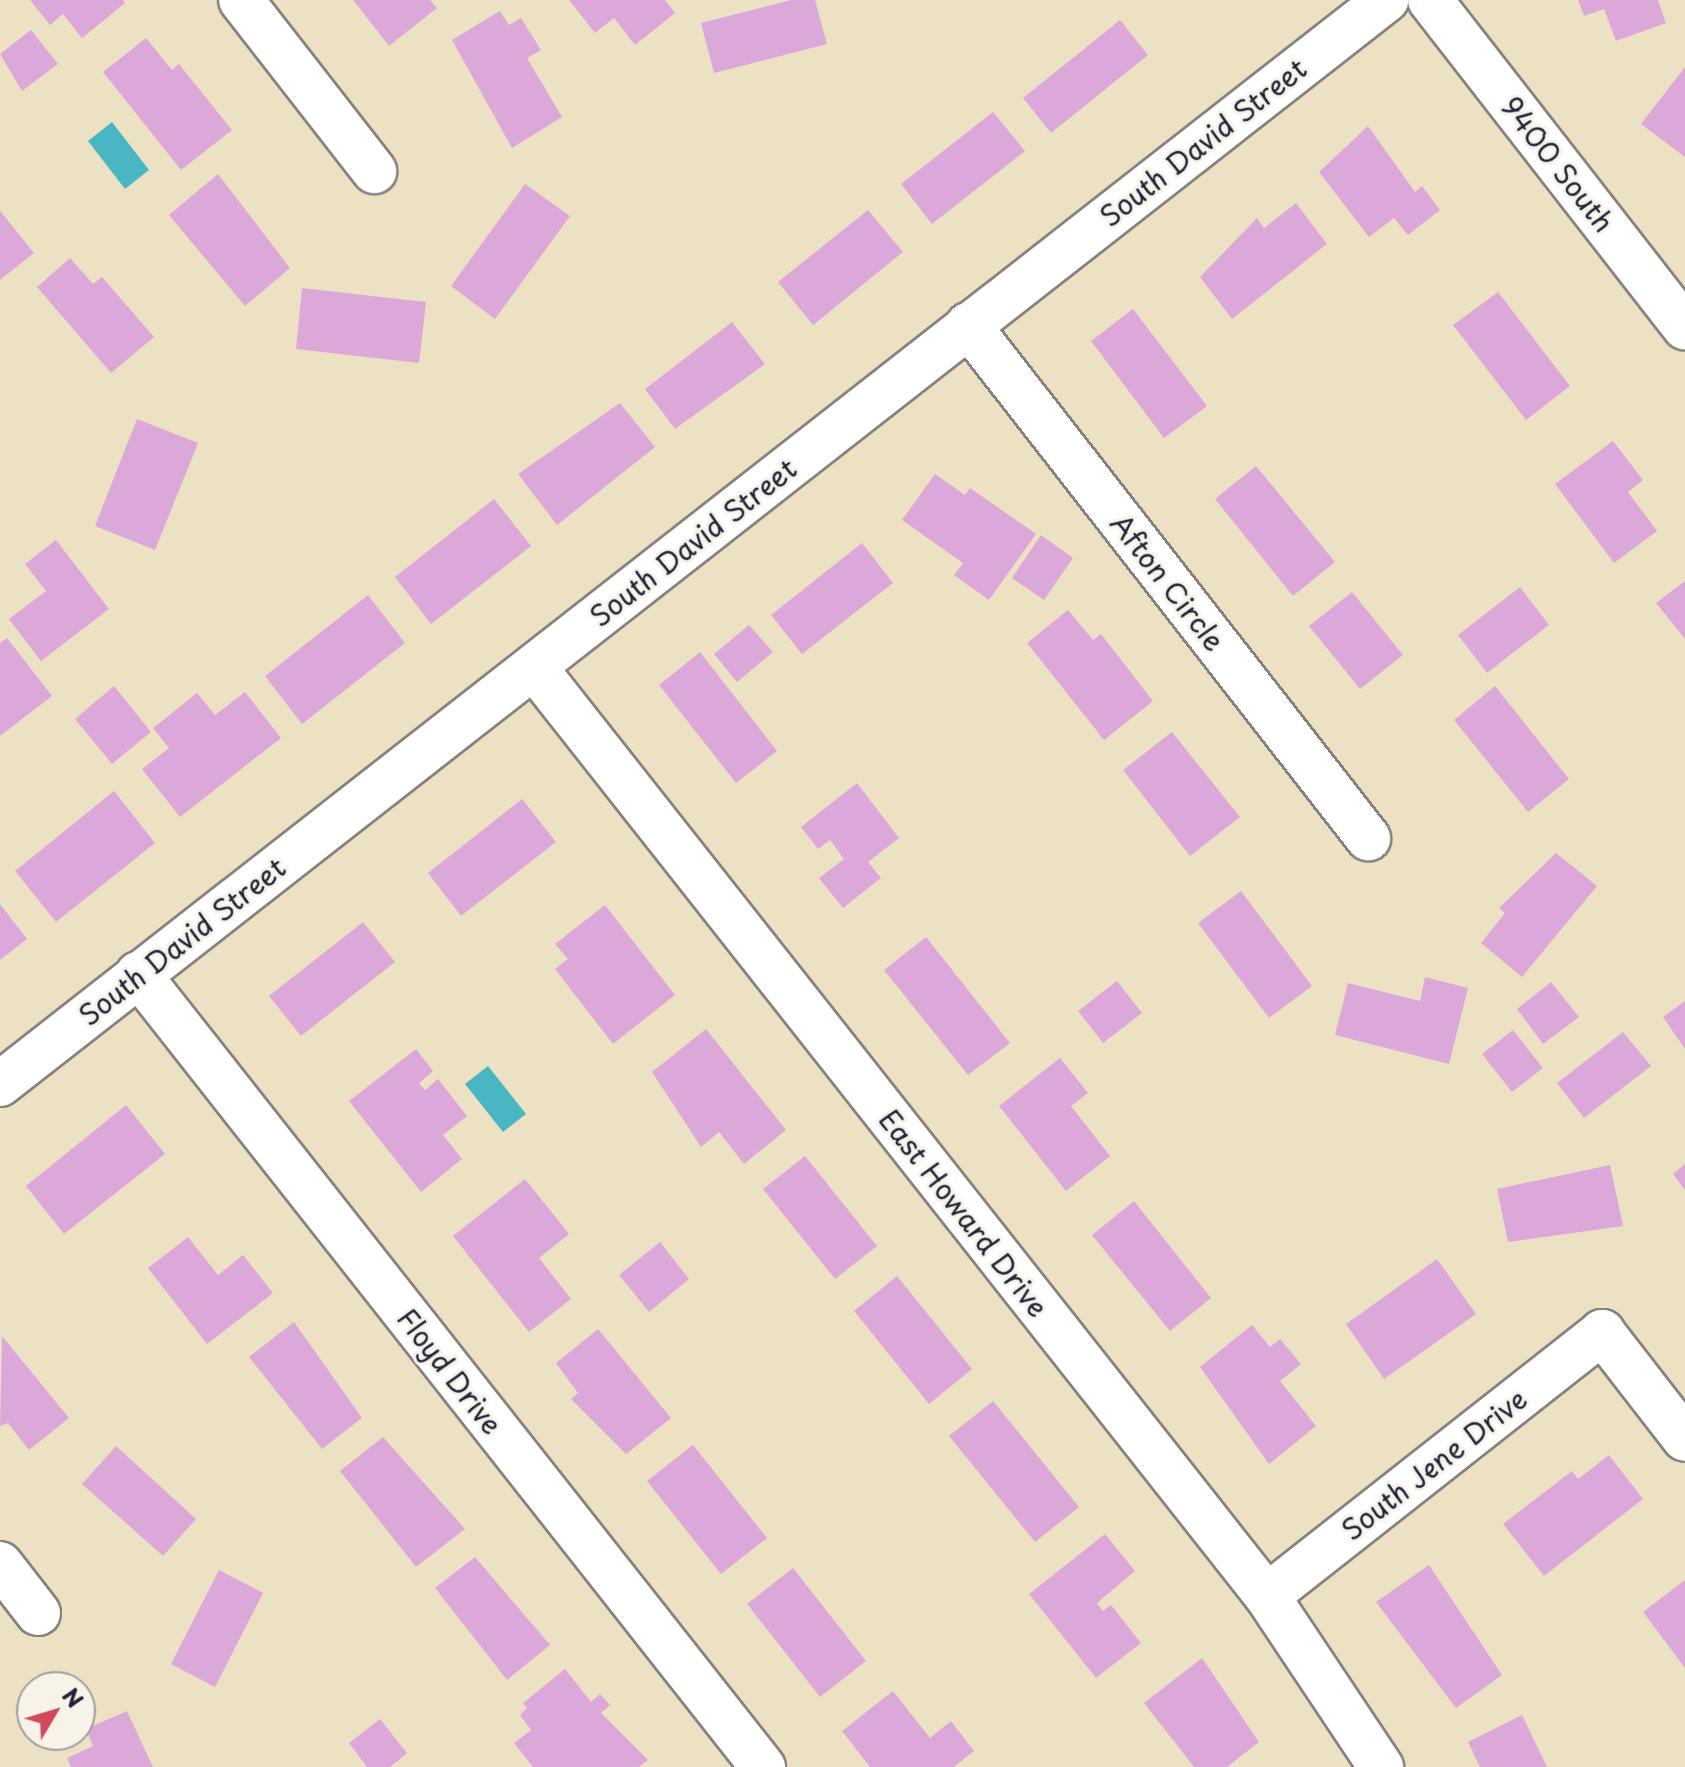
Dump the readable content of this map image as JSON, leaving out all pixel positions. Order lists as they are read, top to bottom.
{
  "streets": {
    "street": [
      "South David Street",
      "9400 South",
      "Afton Circle",
      "East Howard Drive",
      "Floyd Drive",
      "South Jene Drive"
    ]
  },
  "crossings": [
    ["South David Street", "Afton Circle"],
    ["South David Street", "East Howard Drive"],
    ["South David Street", "Floyd Drive"],
    ["East Howard Drive", "South Jene Drive"]
  ],
  "north": "top right"
}
